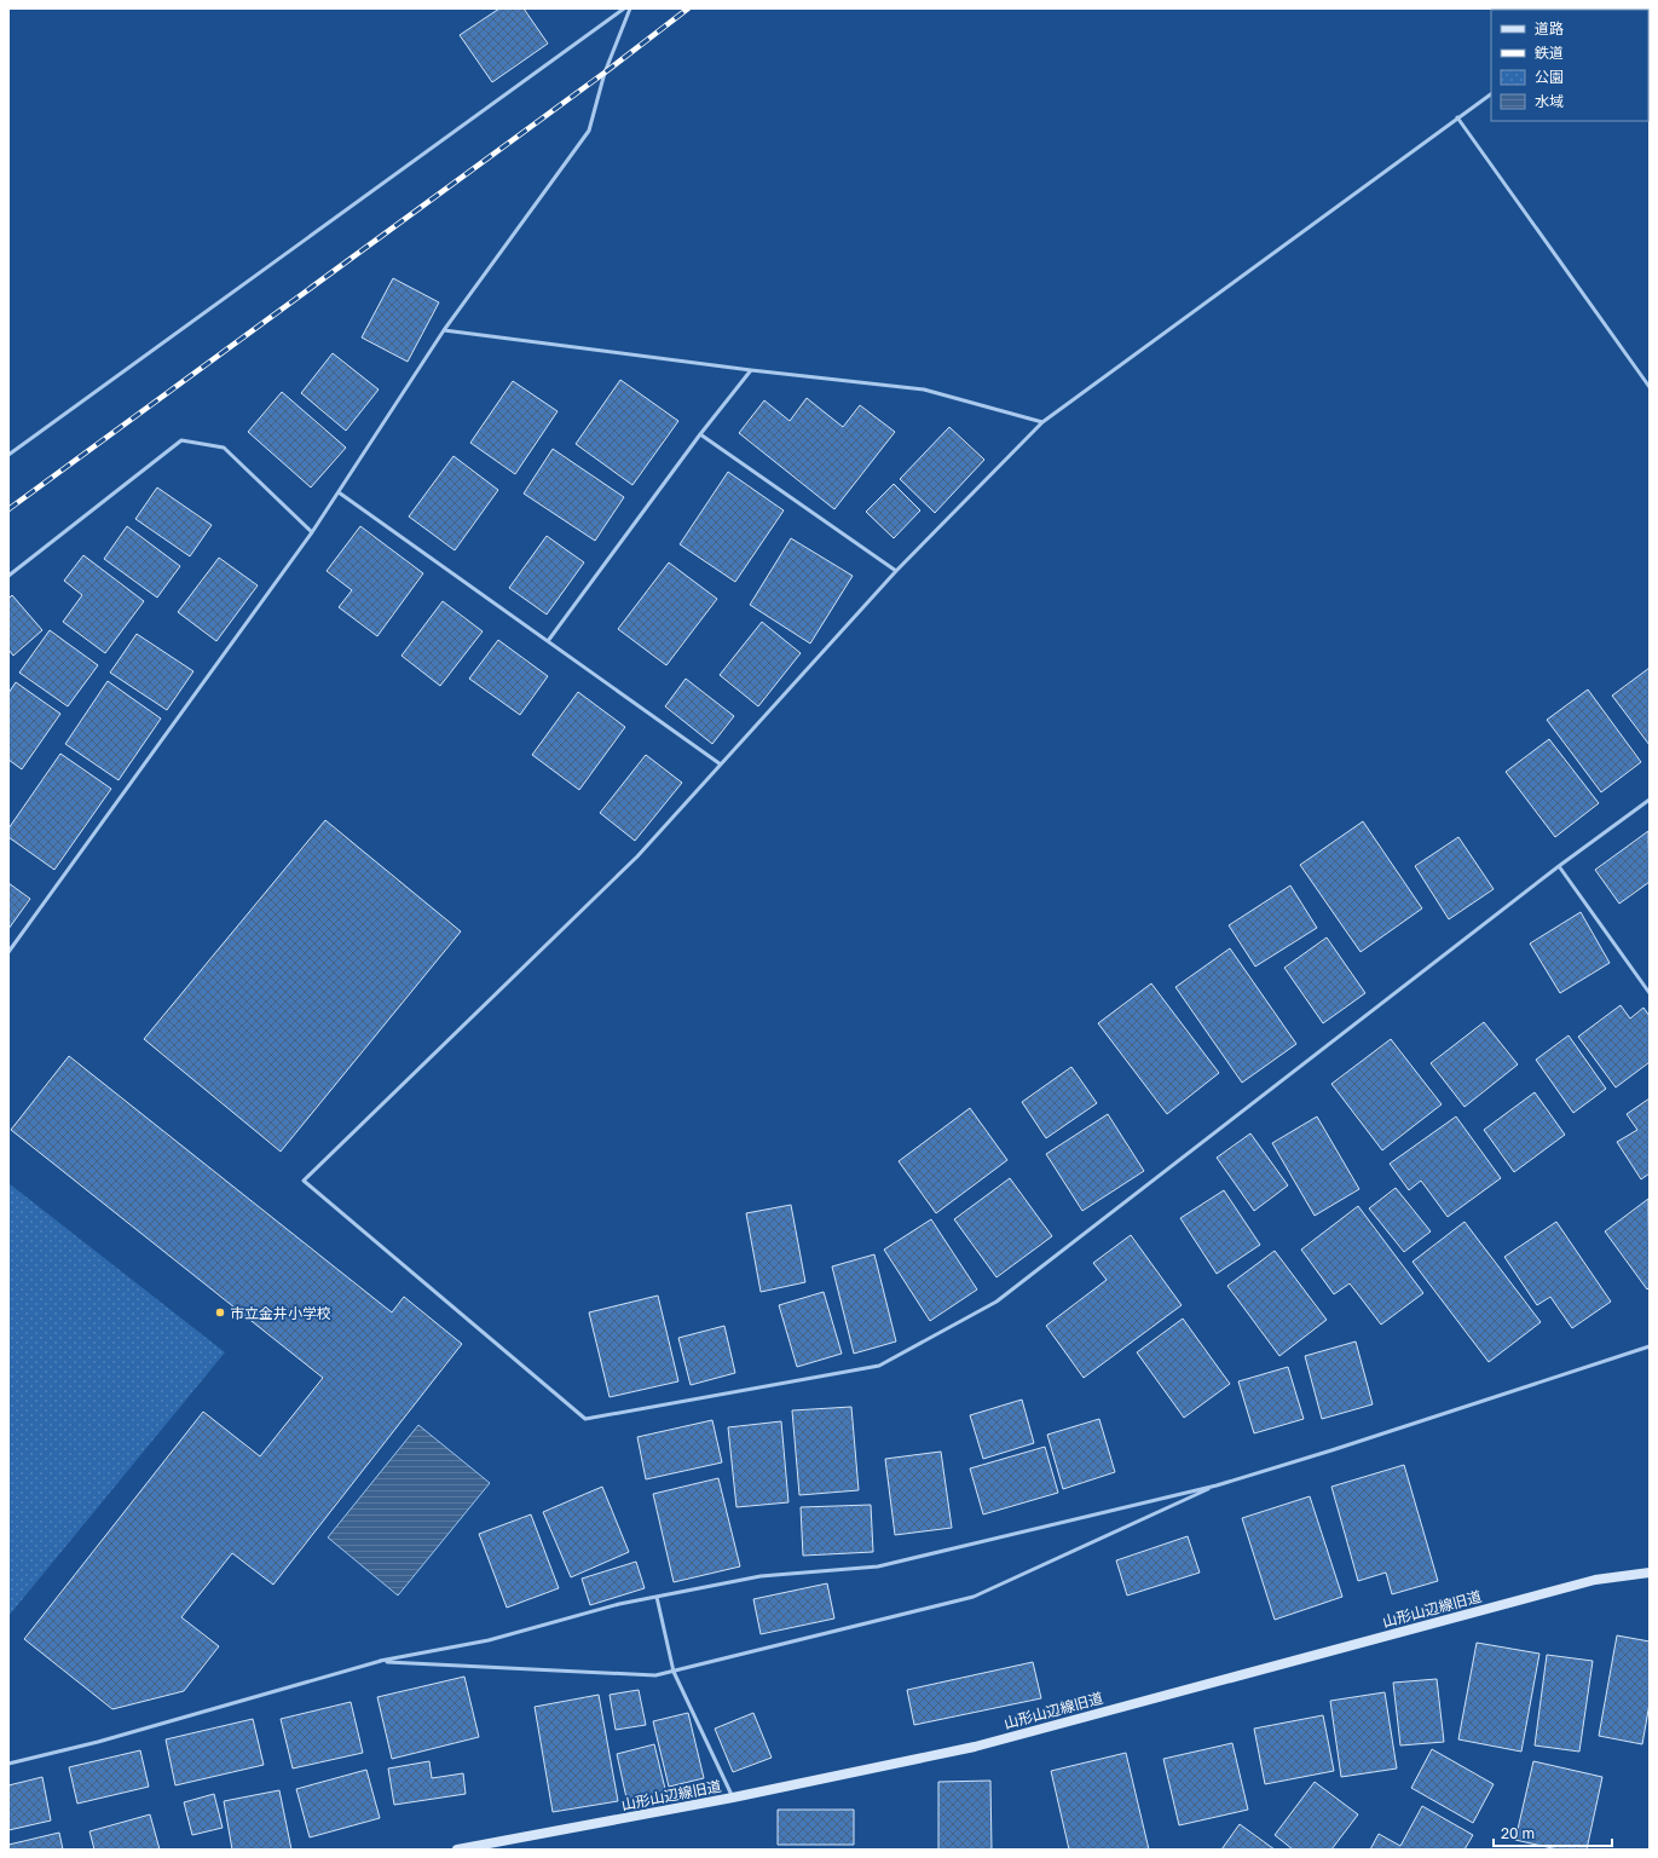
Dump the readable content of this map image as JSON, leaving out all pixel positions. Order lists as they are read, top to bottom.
{
  "streets": {
    "street": ["山形山辺線旧道"]
  },
  "places": ["市立金井小学校"],
  "legend": [
    "道路",
    "鉄道",
    "公園",
    "水域"
  ],
  "scale_bar": "20 m"
}
